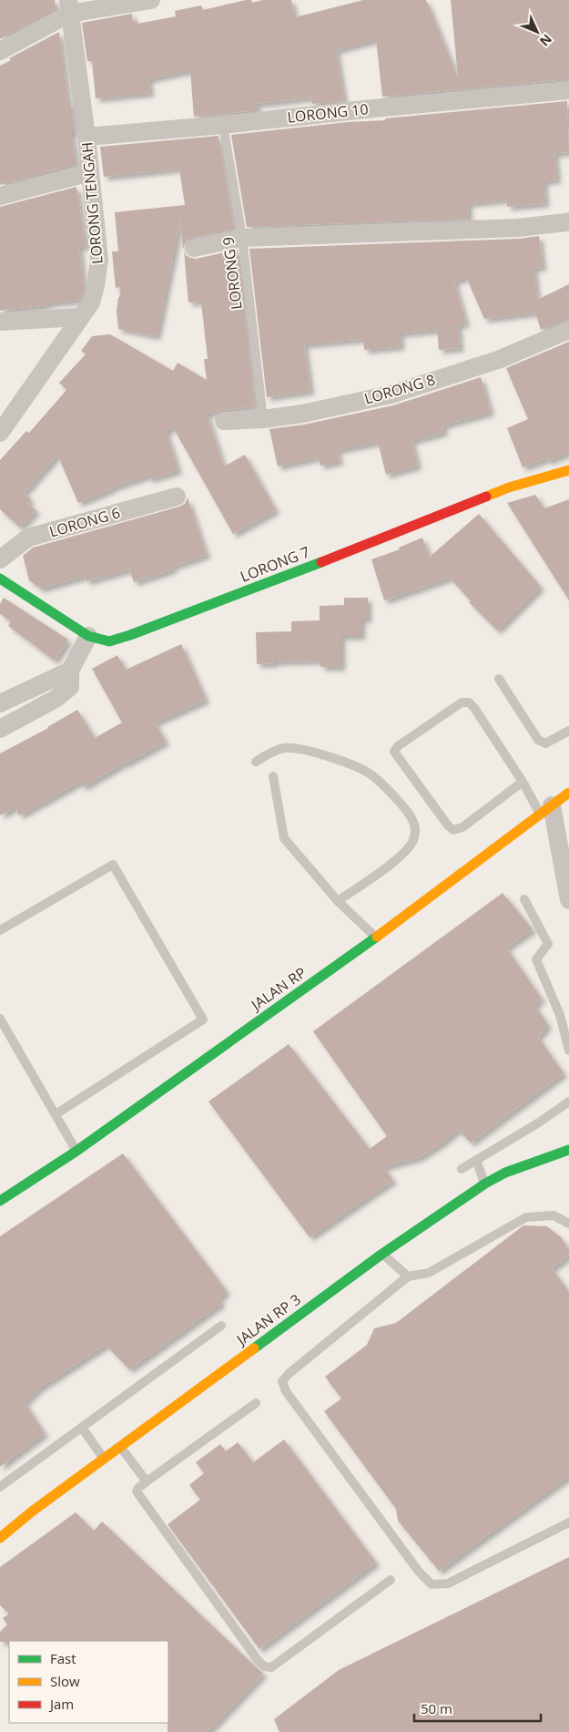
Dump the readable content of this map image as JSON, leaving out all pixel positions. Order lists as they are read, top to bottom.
{
  "streets": {
    "street": [
      "LORONG 10",
      "LORONG TENGAH",
      "LORONG 8",
      "LORONG 6",
      "LORONG 7",
      "JALAN RP",
      "JALAN RP 3"
    ],
    "lane": ["LORONG 9"]
  },
  "crossings": [
    ["LORONG 10", "LORONG TENGAH"],
    ["LORONG 10", "LORONG 9"],
    ["LORONG 9", "LORONG 8"]
  ],
  "legend": ["Fast", "Slow", "Jam"],
  "scale_bar": "50 m",
  "north": "bottom right"
}
